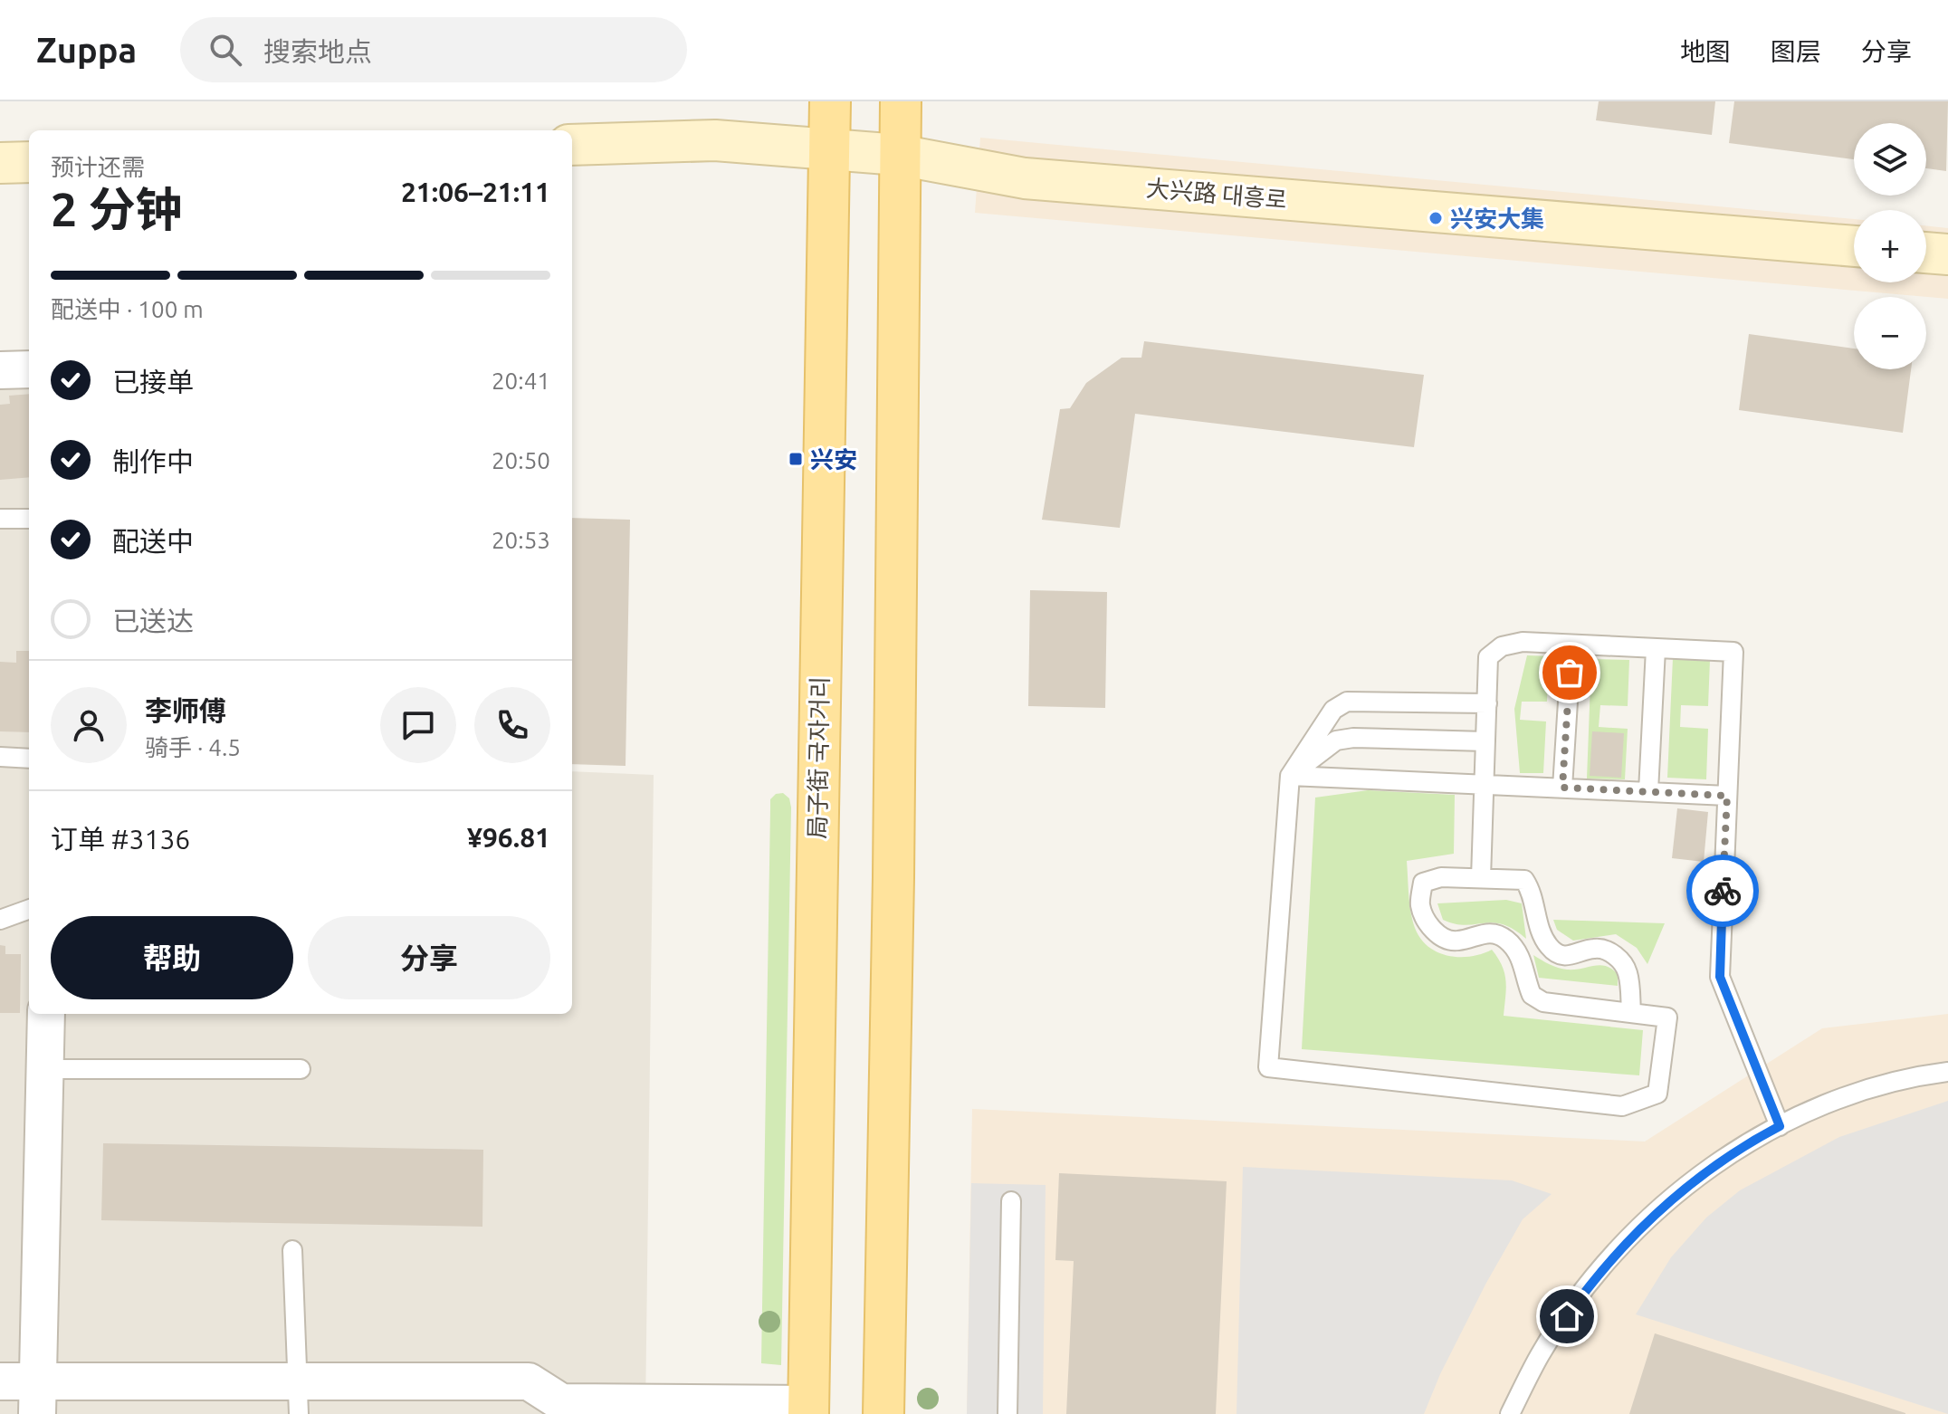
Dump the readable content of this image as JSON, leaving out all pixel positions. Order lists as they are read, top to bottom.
{
  "streets": {
    "main road": ["局子街 국자거리"],
    "street": ["大兴路 대흥로"]
  },
  "crossings": [
    ["大兴路 대흥로", "局子街 국자거리"]
  ],
  "places": {
    "other": ["兴安大集"],
    "transit": ["兴安"]
  },
  "page": {
    "header": "Zuppa",
    "search": "搜索地点",
    "nav": ["地图", "图层", "分享"],
    "map_buttons": ["+", "−"],
    "heading": ["2 分钟", "预计还需", "21:06–21:11"],
    "panel": [
      "李师傅",
      "骑手 · 4.5",
      "订单 #3136",
      "¥96.81"
    ],
    "bar": "配送中 · 100 m",
    "list": [
      ["已接单", "20:41"],
      ["制作中", "20:50"],
      ["配送中", "20:53"],
      "已送达"
    ],
    "buttons": ["帮助", "分享"]
  }
}
